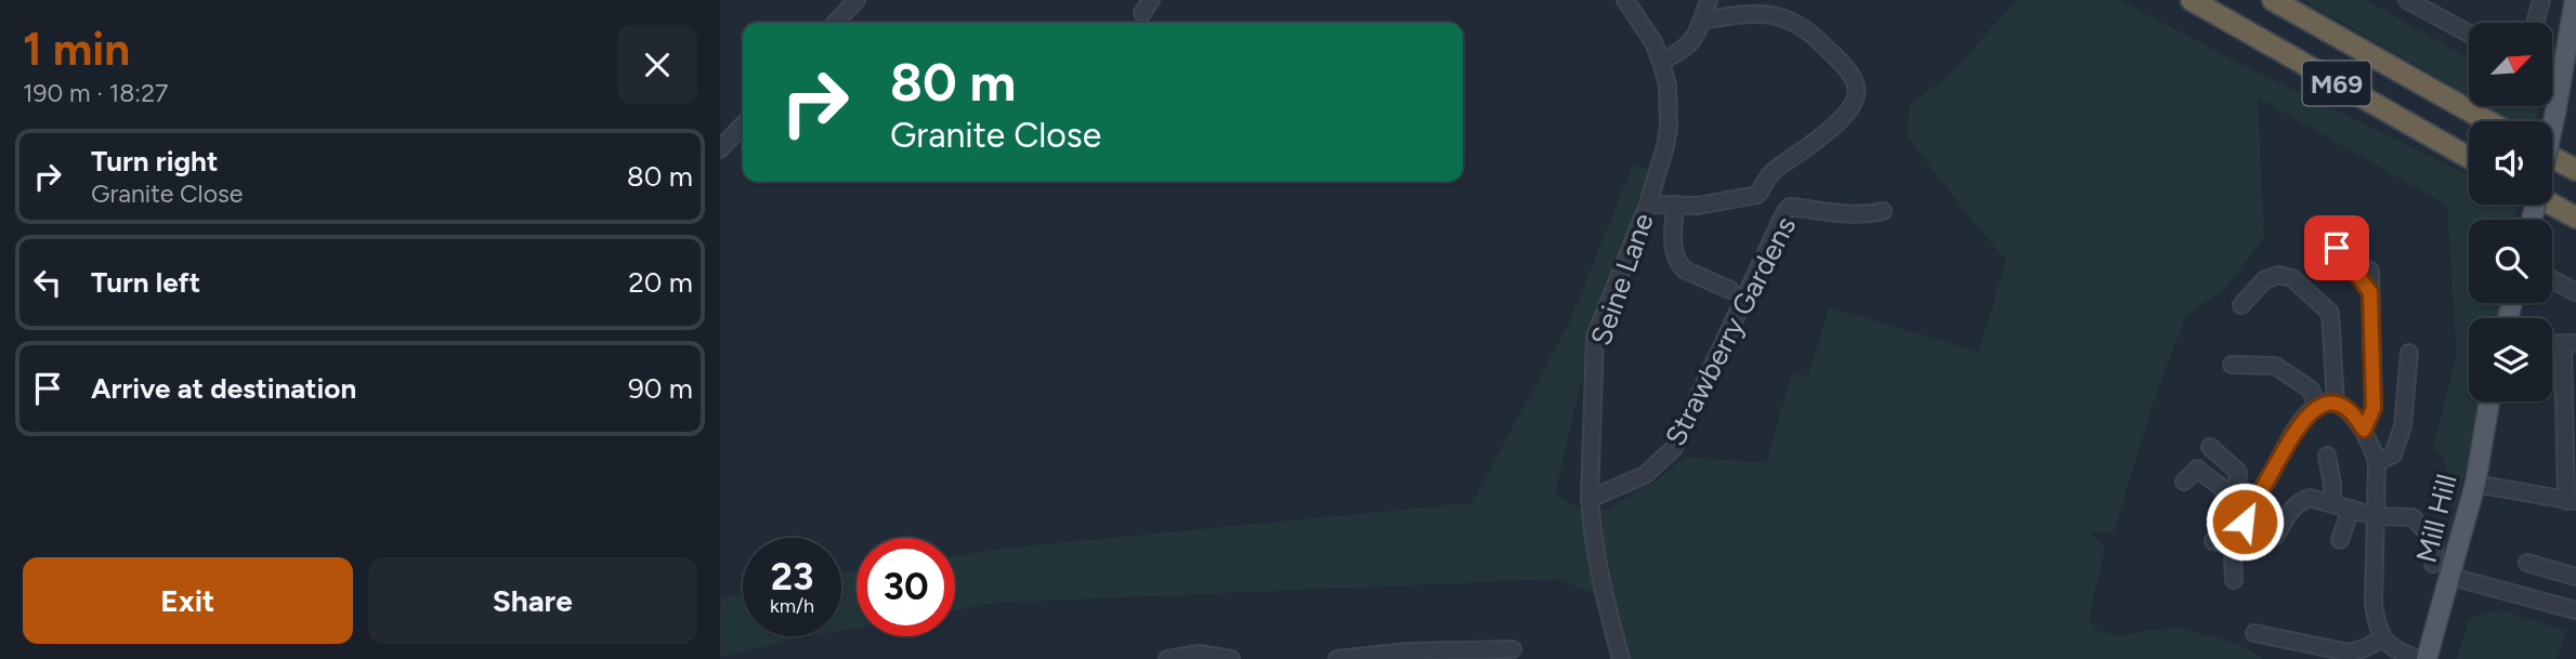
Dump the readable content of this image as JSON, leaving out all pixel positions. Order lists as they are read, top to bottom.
{
  "streets": {
    "highway": ["M69"],
    "main road": ["Mill Hill"],
    "street": ["Seine Lane", "Strawberry Gardens"]
  },
  "crossings": [
    ["Seine Lane", "Strawberry Gardens"]
  ],
  "north": "top right",
  "page": {
    "heading": ["1 min", "190 m · 18:27"],
    "turn": ["80 m", "Granite Close"],
    "list": [
      {
        "name": "Turn right",
        "note": "Granite Close",
        "value": "80 m"
      },
      {
        "name": "Turn left",
        "value": "20 m"
      },
      {
        "name": "Arrive at destination",
        "value": "90 m"
      }
    ],
    "speed": "23 km/h",
    "limit": "30",
    "buttons": ["Exit", "Share"]
  }
}
